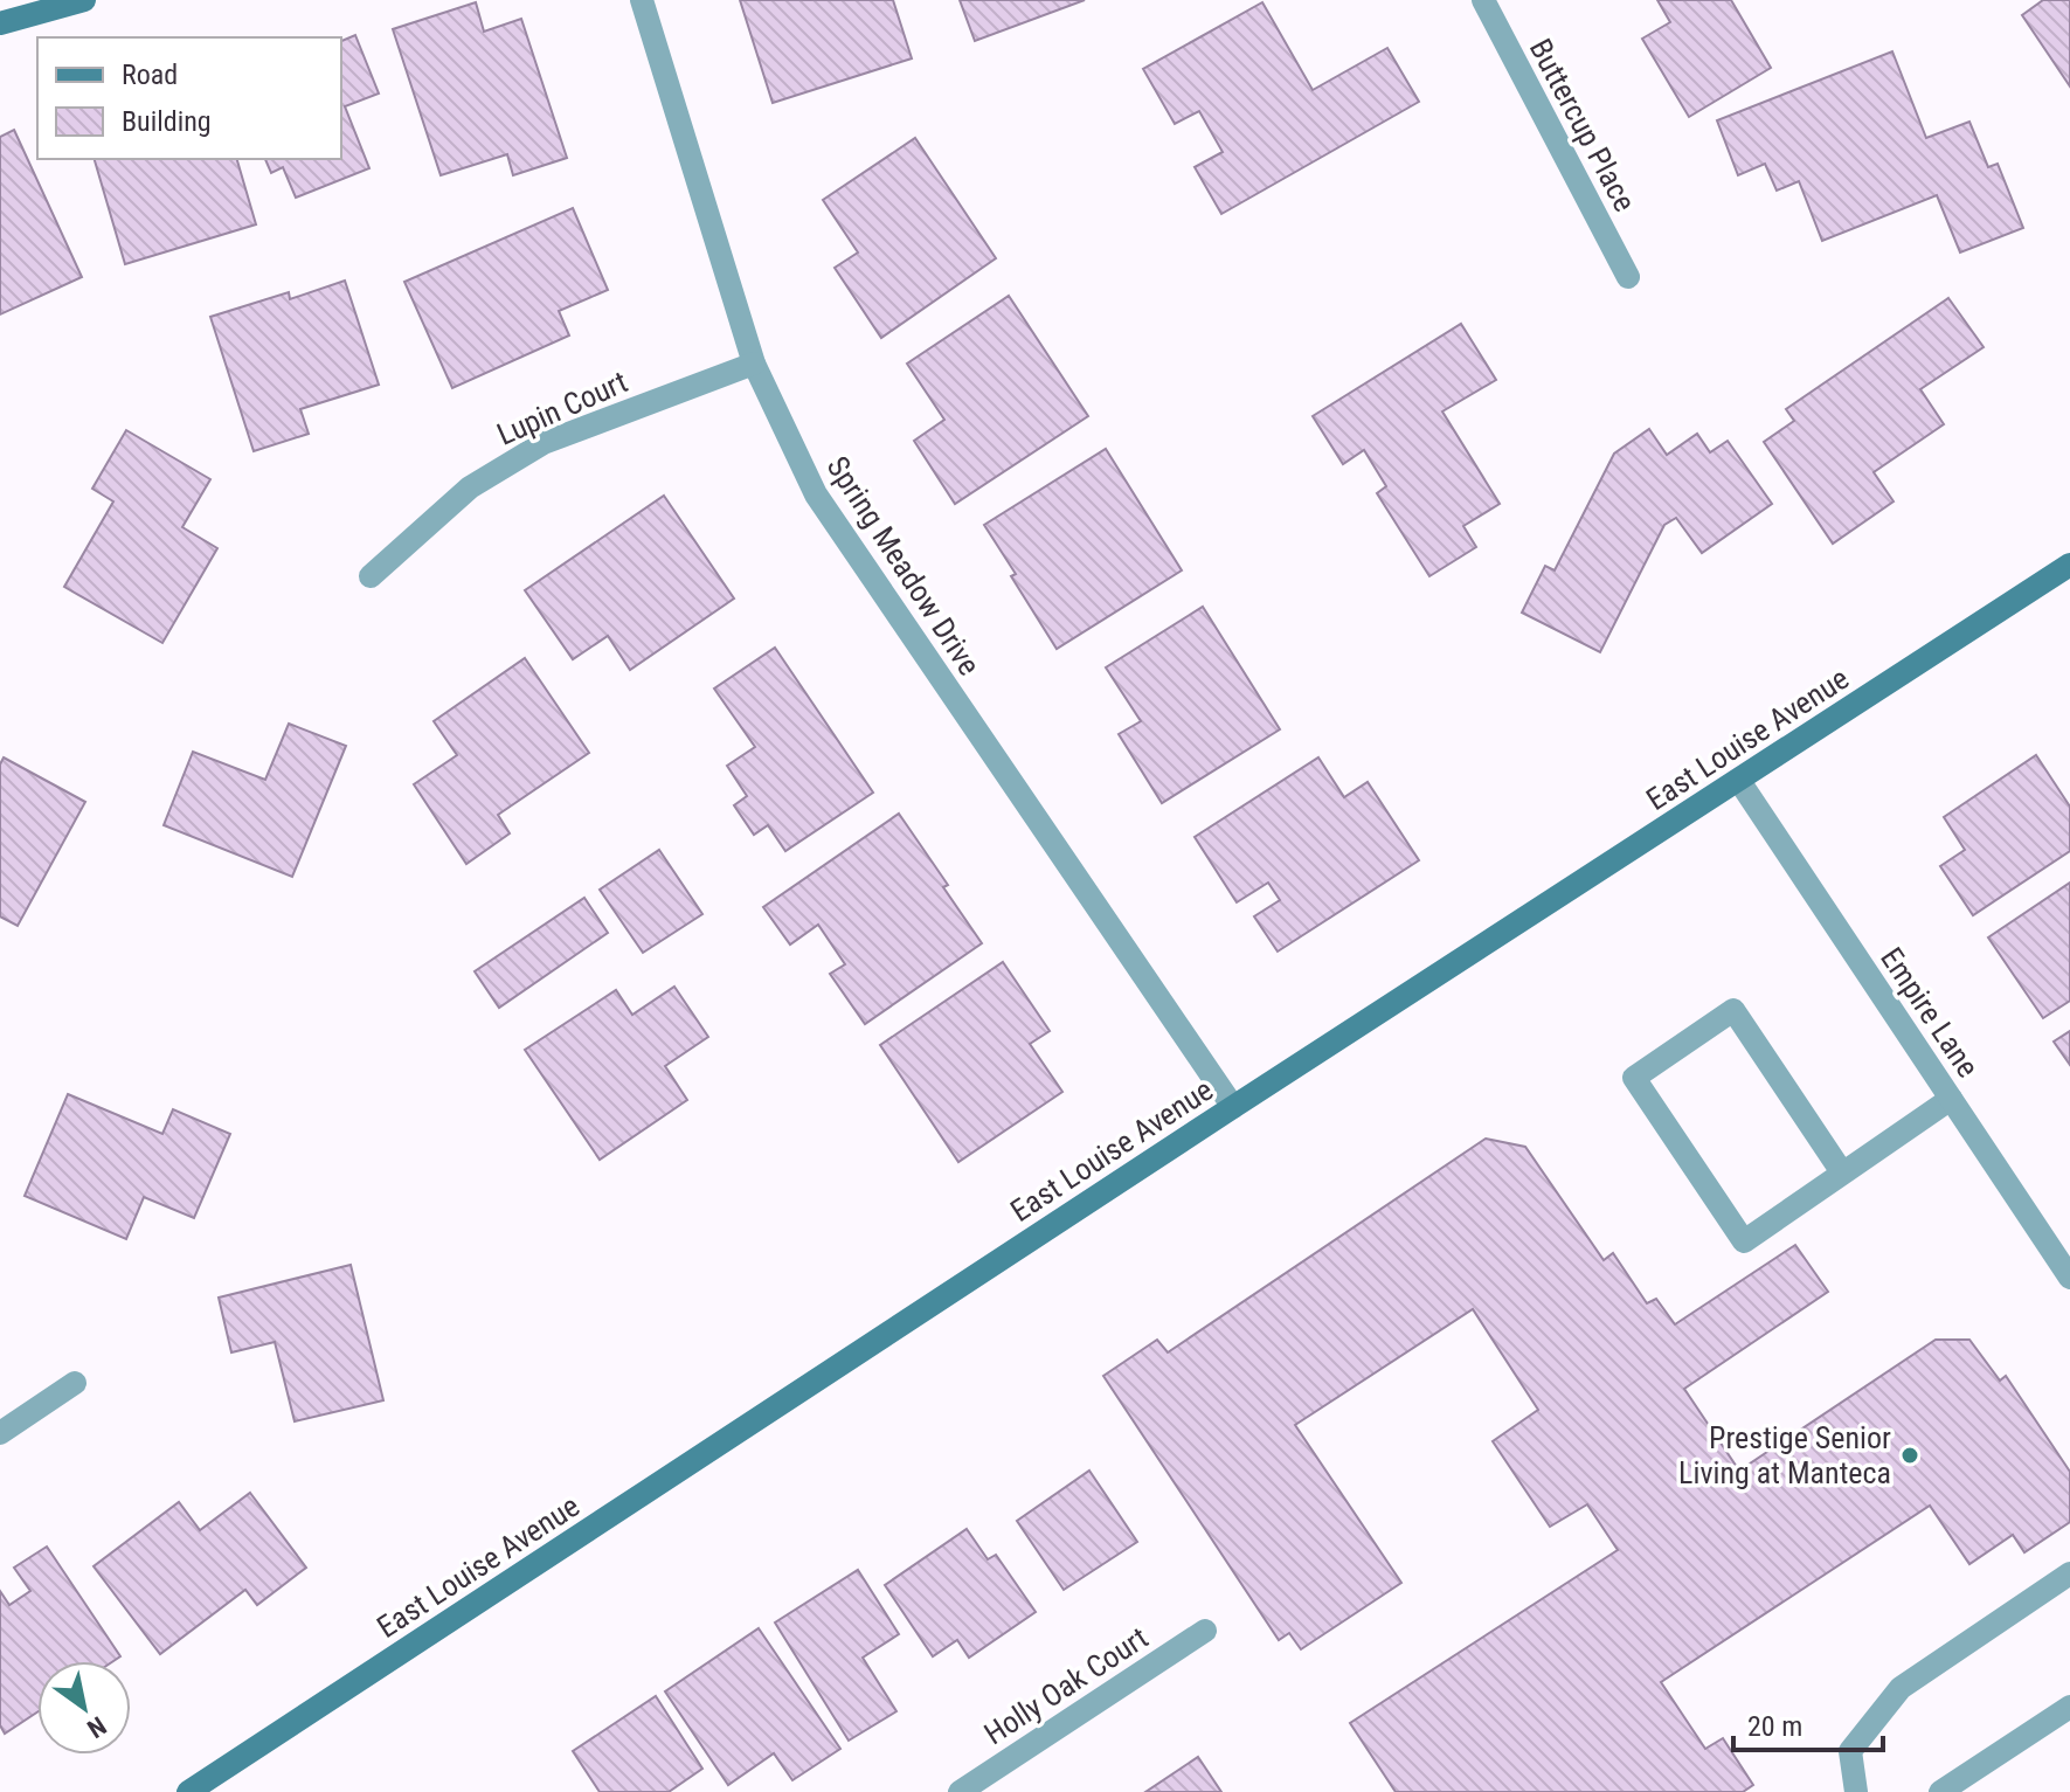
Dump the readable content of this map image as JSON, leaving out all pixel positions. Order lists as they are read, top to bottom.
{
  "streets": {
    "street": [
      "Buttercup Place",
      "Lupin Court",
      "Spring Meadow Drive",
      "East Louise Avenue",
      "Empire Lane",
      "Holly Oak Court"
    ]
  },
  "crossings": [
    ["Lupin Court", "Spring Meadow Drive"],
    ["Spring Meadow Drive", "East Louise Avenue"],
    ["East Louise Avenue", "Empire Lane"]
  ],
  "places": ["Prestige Senior Living at Manteca"],
  "legend": ["Road", "Building"],
  "scale_bar": "20 m",
  "north": "bottom right"
}
